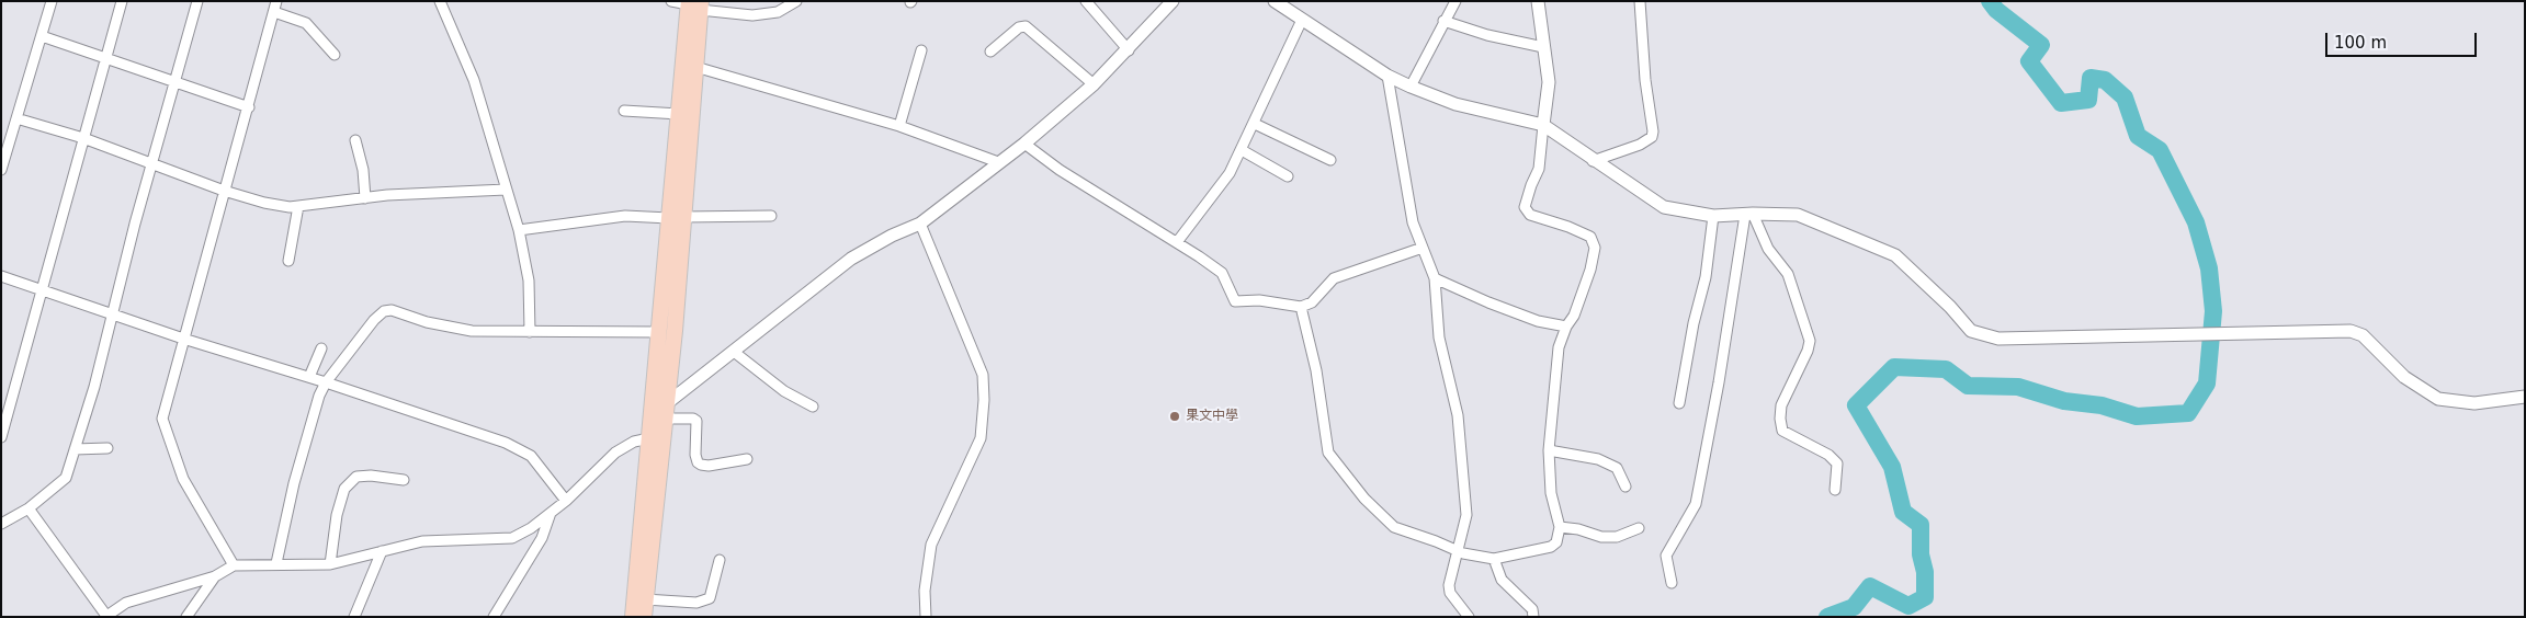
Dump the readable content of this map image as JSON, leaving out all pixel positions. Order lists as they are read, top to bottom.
{
  "places": ["果文中學"],
  "scale_bar": "100 m"
}
